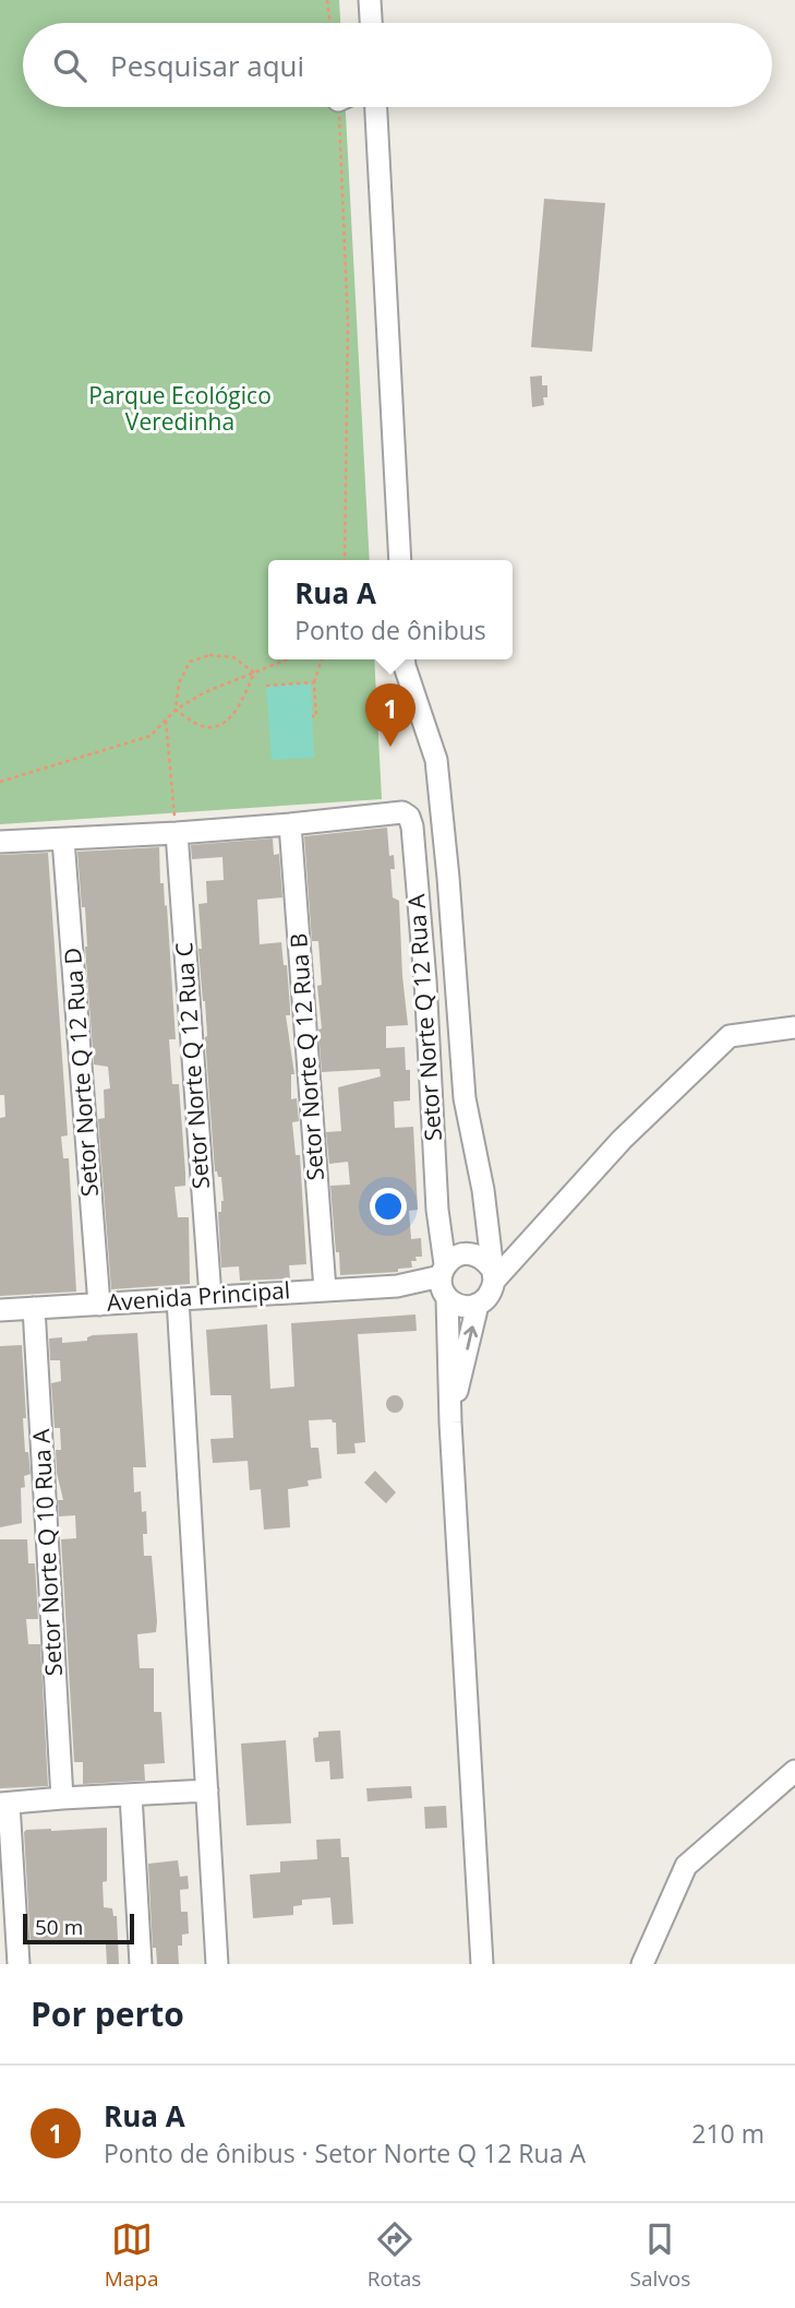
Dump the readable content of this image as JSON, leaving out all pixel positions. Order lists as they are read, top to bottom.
{
  "streets": {
    "street": [
      "Setor Norte Q 12 Rua A",
      "Setor Norte Q 12 Rua B",
      "Setor Norte Q 12 Rua C",
      "Setor Norte Q 12 Rua D",
      "Avenida Principal",
      "Setor Norte Q 10 Rua A"
    ]
  },
  "crossings": [
    ["Setor Norte Q 12 Rua A", "Setor Norte Q 12 Rua B"],
    ["Setor Norte Q 12 Rua A", "Avenida Principal"],
    ["Setor Norte Q 12 Rua B", "Avenida Principal"],
    ["Setor Norte Q 12 Rua C", "Avenida Principal"],
    ["Setor Norte Q 12 Rua D", "Avenida Principal"],
    ["Avenida Principal", "Setor Norte Q 10 Rua A"]
  ],
  "parks": ["Parque Ecológico Veredinha"],
  "scale_bar": "50 m",
  "page": {
    "search": "Pesquisar aqui",
    "popup": ["Rua A", "Ponto de ônibus"],
    "pins": "1",
    "scale": "50 m",
    "heading": "Por perto",
    "list": [
      {
        "mark": "1",
        "name": "Rua A",
        "note": "Ponto de ônibus · Setor Norte Q 12 Rua A",
        "value": "210 m"
      }
    ],
    "nav": ["Mapa", "Rotas", "Salvos"]
  }
}
